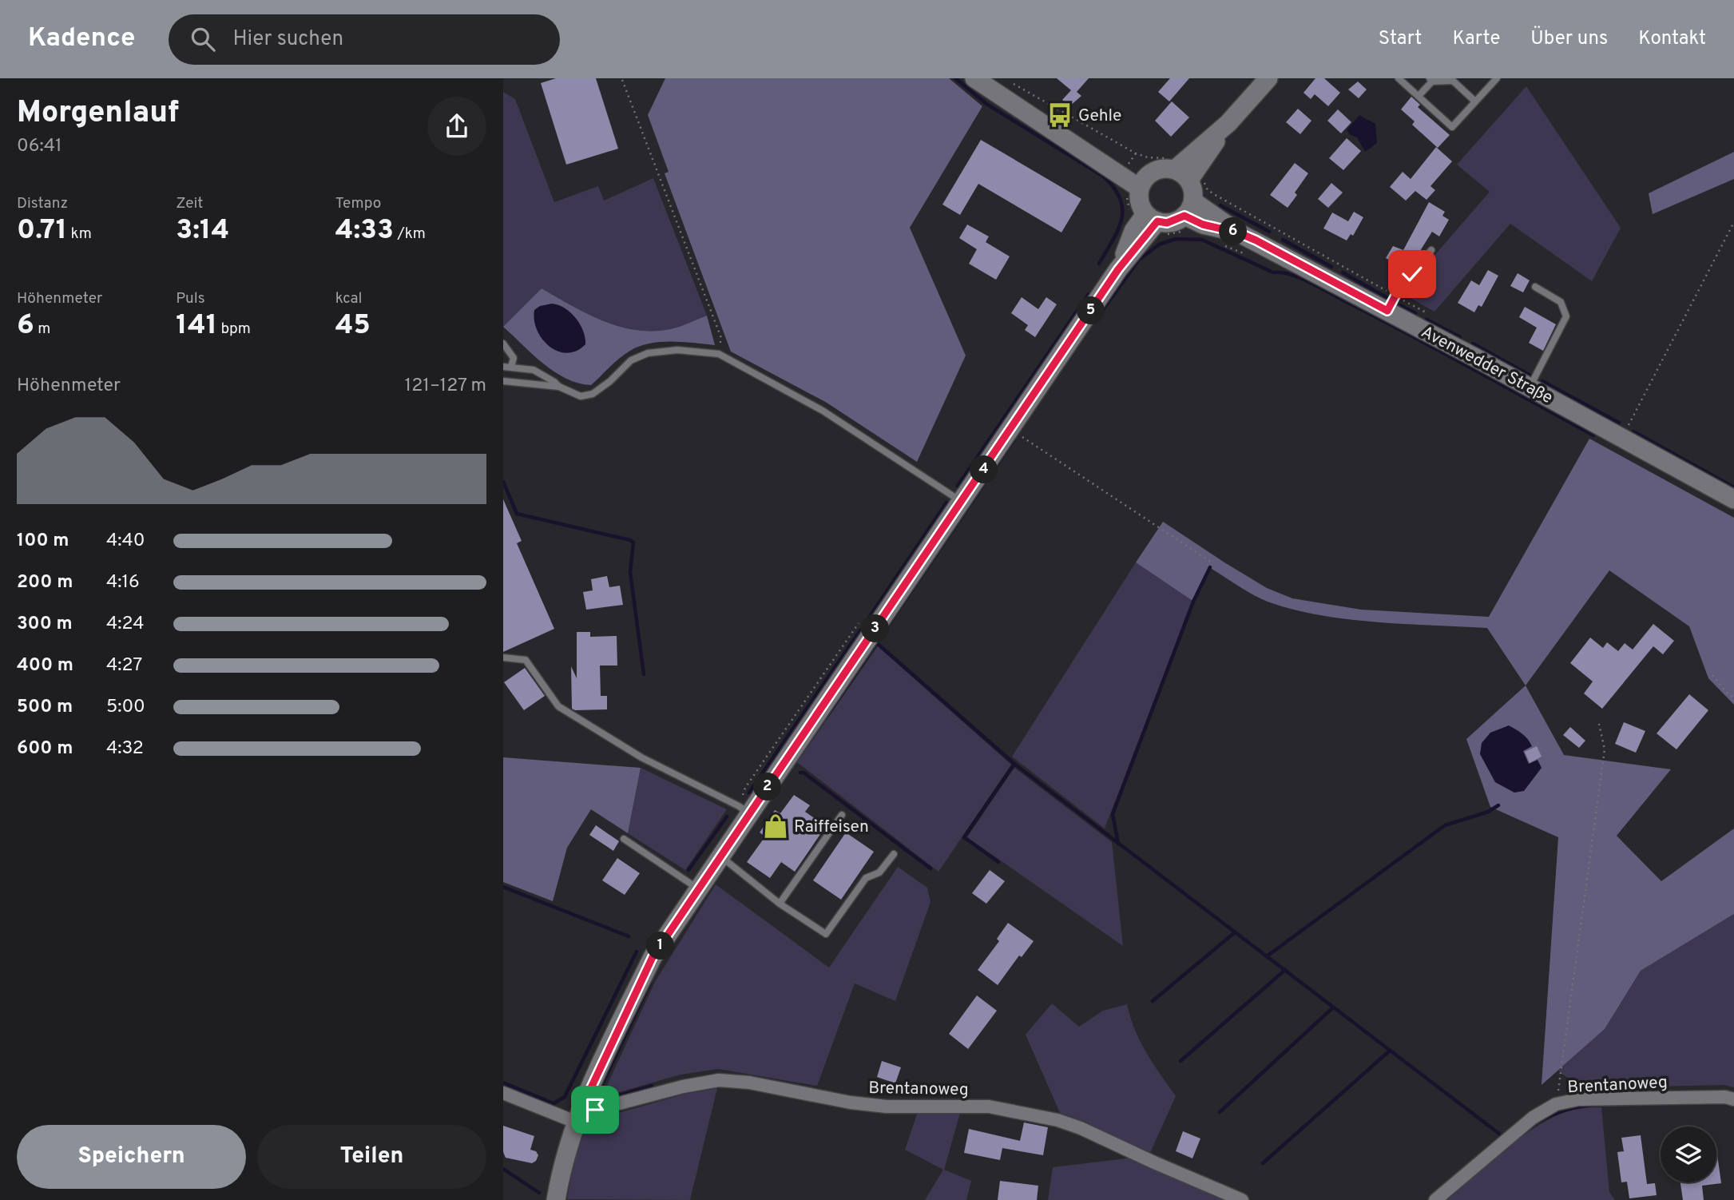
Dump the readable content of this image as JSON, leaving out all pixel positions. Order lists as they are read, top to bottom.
{
  "streets": {
    "street": ["Avenwedder Straße", "Brentanoweg"]
  },
  "places": {
    "bus stop": ["Gehle"],
    "shop": ["Raiffeisen"]
  },
  "page": {
    "header": "Kadence",
    "search": "Hier suchen",
    "nav": [
      "Start",
      "Karte",
      "Über uns",
      "Kontakt"
    ],
    "heading": ["Morgenlauf", "06:41"],
    "stats": [
      ["Distanz", "0.71 km"],
      ["Zeit", "3:14"],
      ["Tempo", "4:33 /km"],
      ["Höhenmeter", "6 m"],
      ["Puls", "141 bpm"],
      ["kcal", "45"]
    ],
    "pins": [
      "6",
      "5",
      "4",
      "3",
      "2",
      "1"
    ],
    "chart": ["Höhenmeter", "121–127 m"],
    "list": [
      {
        "name": "100 m",
        "note": "4:40"
      },
      {
        "name": "200 m",
        "note": "4:16"
      },
      {
        "name": "300 m",
        "note": "4:24"
      },
      {
        "name": "400 m",
        "note": "4:27"
      },
      {
        "name": "500 m",
        "note": "5:00"
      },
      {
        "name": "600 m",
        "note": "4:32"
      }
    ],
    "buttons": ["Speichern", "Teilen"]
  }
}
